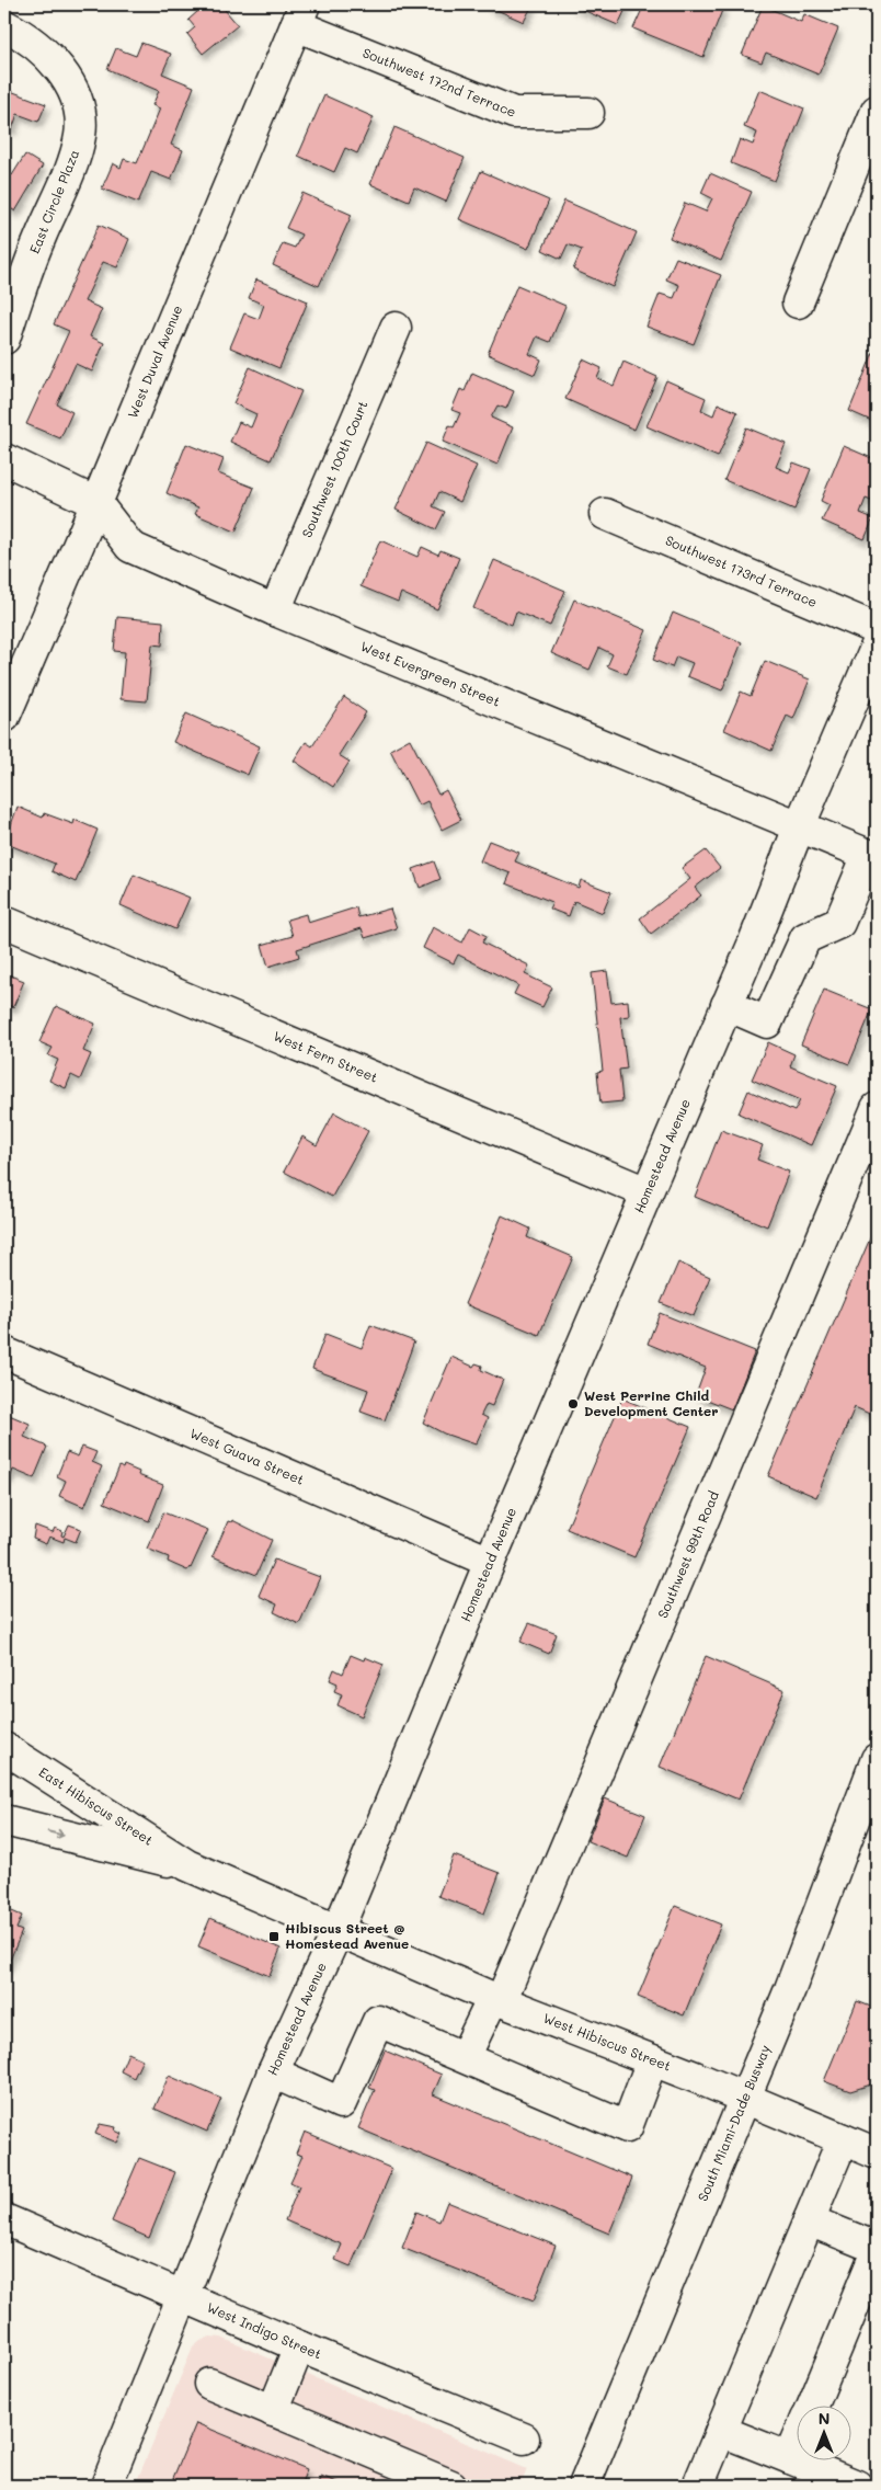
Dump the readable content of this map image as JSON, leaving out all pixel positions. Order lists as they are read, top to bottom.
{
  "streets": {
    "street": [
      "Southwest 172nd Terrace",
      "East Circle Plaza",
      "West Duval Avenue",
      "Southwest 100th Court",
      "Southwest 173rd Terrace",
      "West Evergreen Street",
      "West Fern Street",
      "Homestead Avenue",
      "West Guava Street",
      "Southwest 99th Road",
      "East Hibiscus Street",
      "West Hibiscus Street",
      "South Miami-Dade Busway",
      "West Indigo Street"
    ]
  },
  "crossings": [
    ["Southwest 172nd Terrace", "West Duval Avenue"],
    ["West Duval Avenue", "West Evergreen Street"],
    ["Southwest 100th Court", "West Evergreen Street"],
    ["West Evergreen Street", "Homestead Avenue"],
    ["West Fern Street", "Homestead Avenue"],
    ["Homestead Avenue", "West Guava Street"],
    ["Homestead Avenue", "East Hibiscus Street"],
    ["Homestead Avenue", "West Hibiscus Street"],
    ["Homestead Avenue", "West Indigo Street"],
    ["Southwest 99th Road", "West Hibiscus Street"],
    ["East Hibiscus Street", "West Hibiscus Street"],
    ["West Hibiscus Street", "South Miami-Dade Busway"]
  ],
  "places": {
    "other": ["West Perrine Child Development Center"],
    "transit": ["Hibiscus Street @ Homestead Avenue"]
  },
  "north": "top"
}
